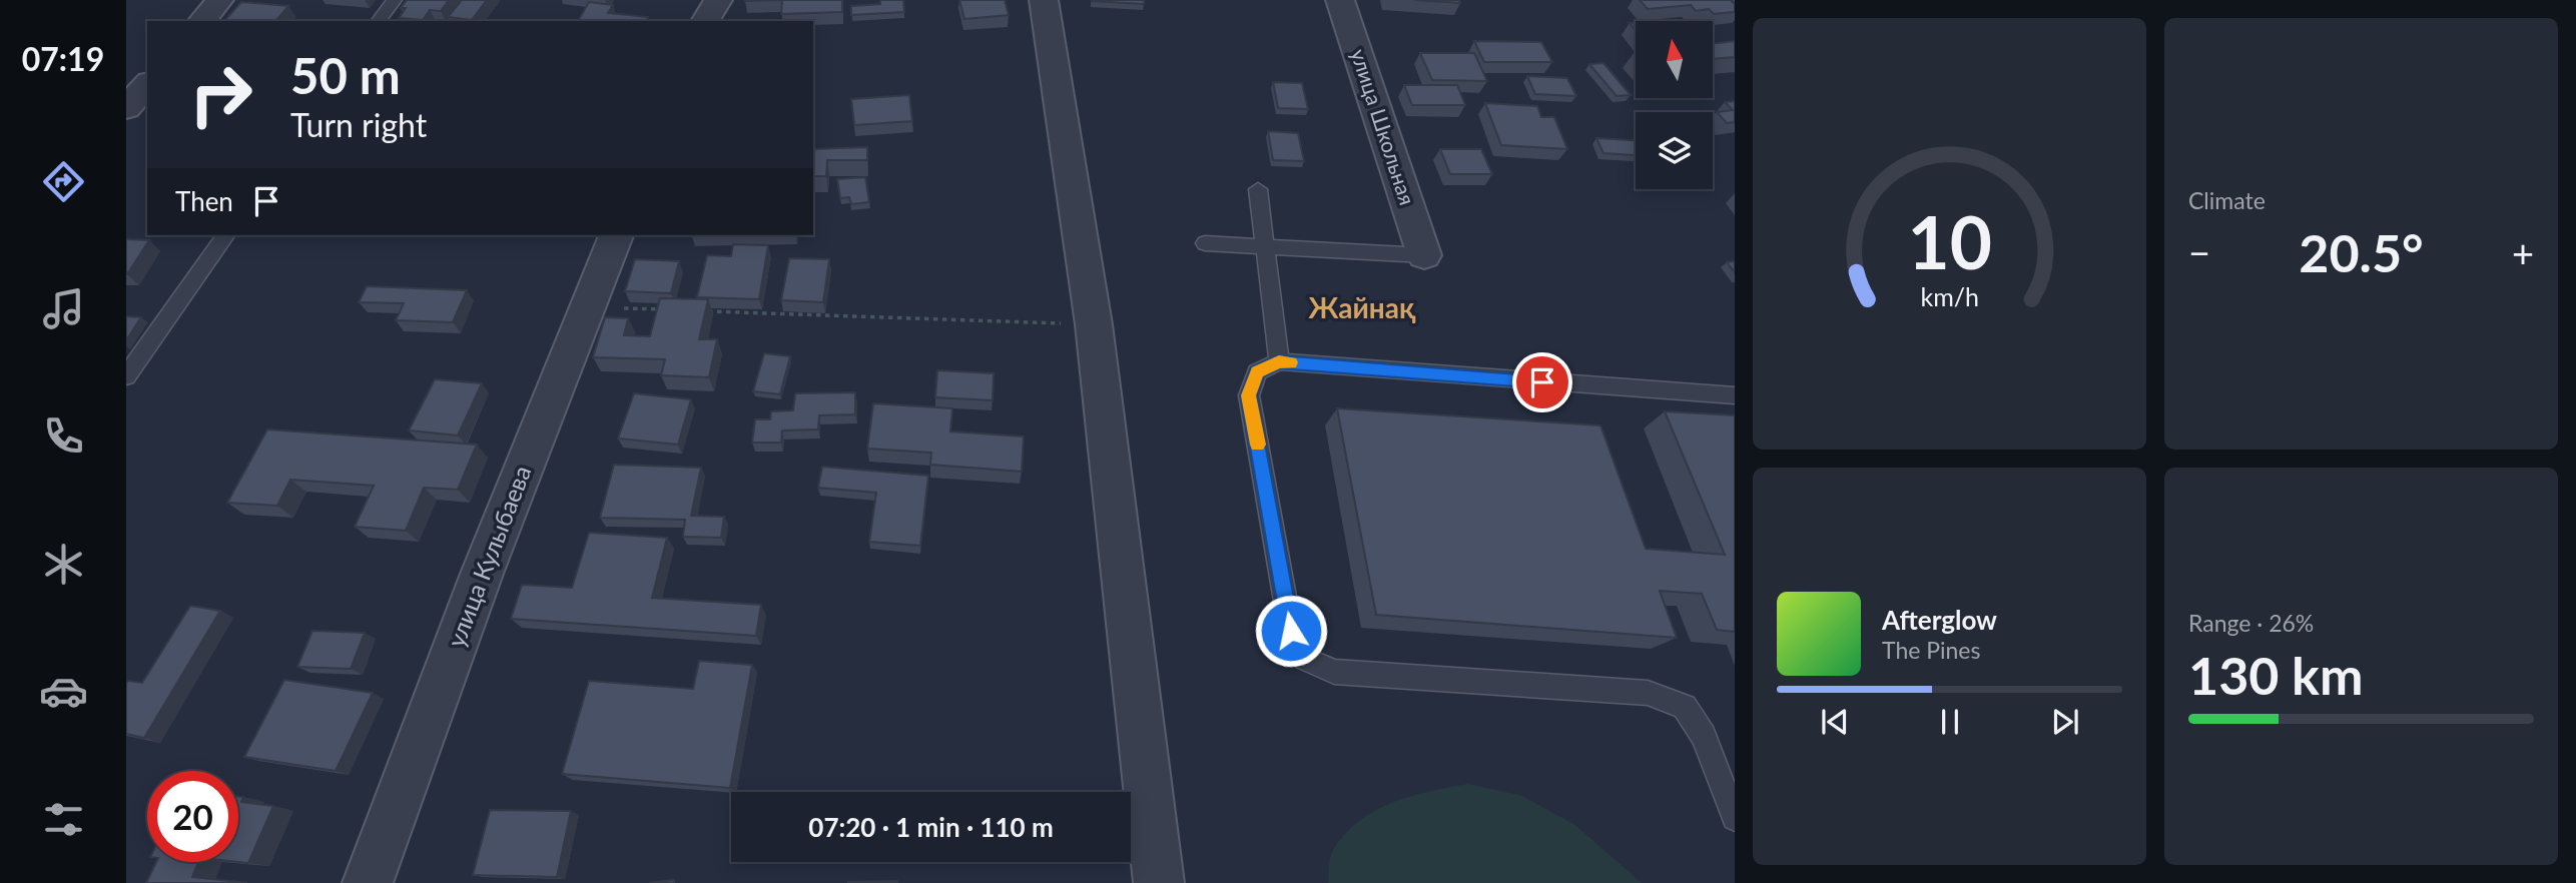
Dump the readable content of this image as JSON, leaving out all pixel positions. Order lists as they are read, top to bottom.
{
  "streets": {
    "street": ["улица Школьная", "улица Кулыбаева"]
  },
  "districts": ["Жайнақ"],
  "north": "top",
  "page": {
    "tabs": "07:19",
    "tile": [
      "Climate",
      ["Range · 26%", "130 km"]
    ],
    "turn": ["50 m", "Turn right"],
    "then": "Then",
    "heat": ["−", "20.5°", "+"],
    "song": ["Afterglow", "The Pines"],
    "limit": "20",
    "trip": "07:20 · 1 min · 110 m",
    "gauge": ["10", "km/h"]
  }
}
